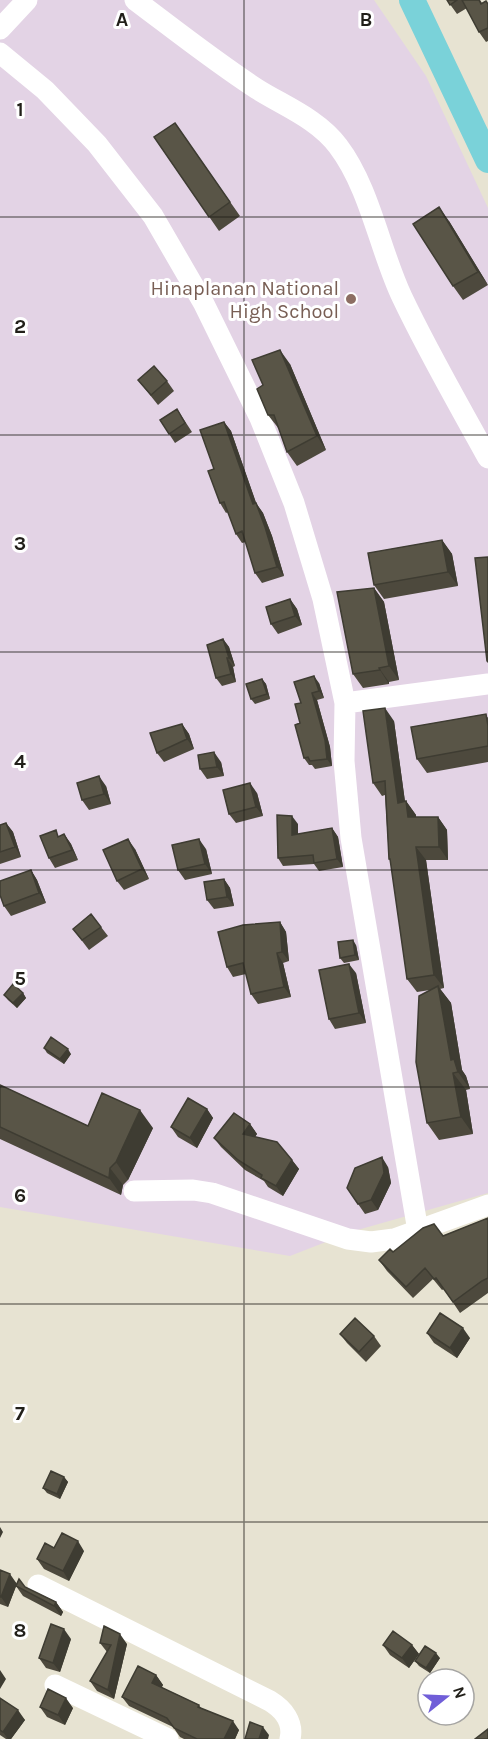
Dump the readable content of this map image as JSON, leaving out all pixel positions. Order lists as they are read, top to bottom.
{
  "places": ["Hinaplanan National High School"],
  "north": "right",
  "grid": {
    "columns": ["A", "B"],
    "rows": [
      "1",
      "2",
      "3",
      "4",
      "5",
      "6",
      "7",
      "8"
    ]
  }
}
